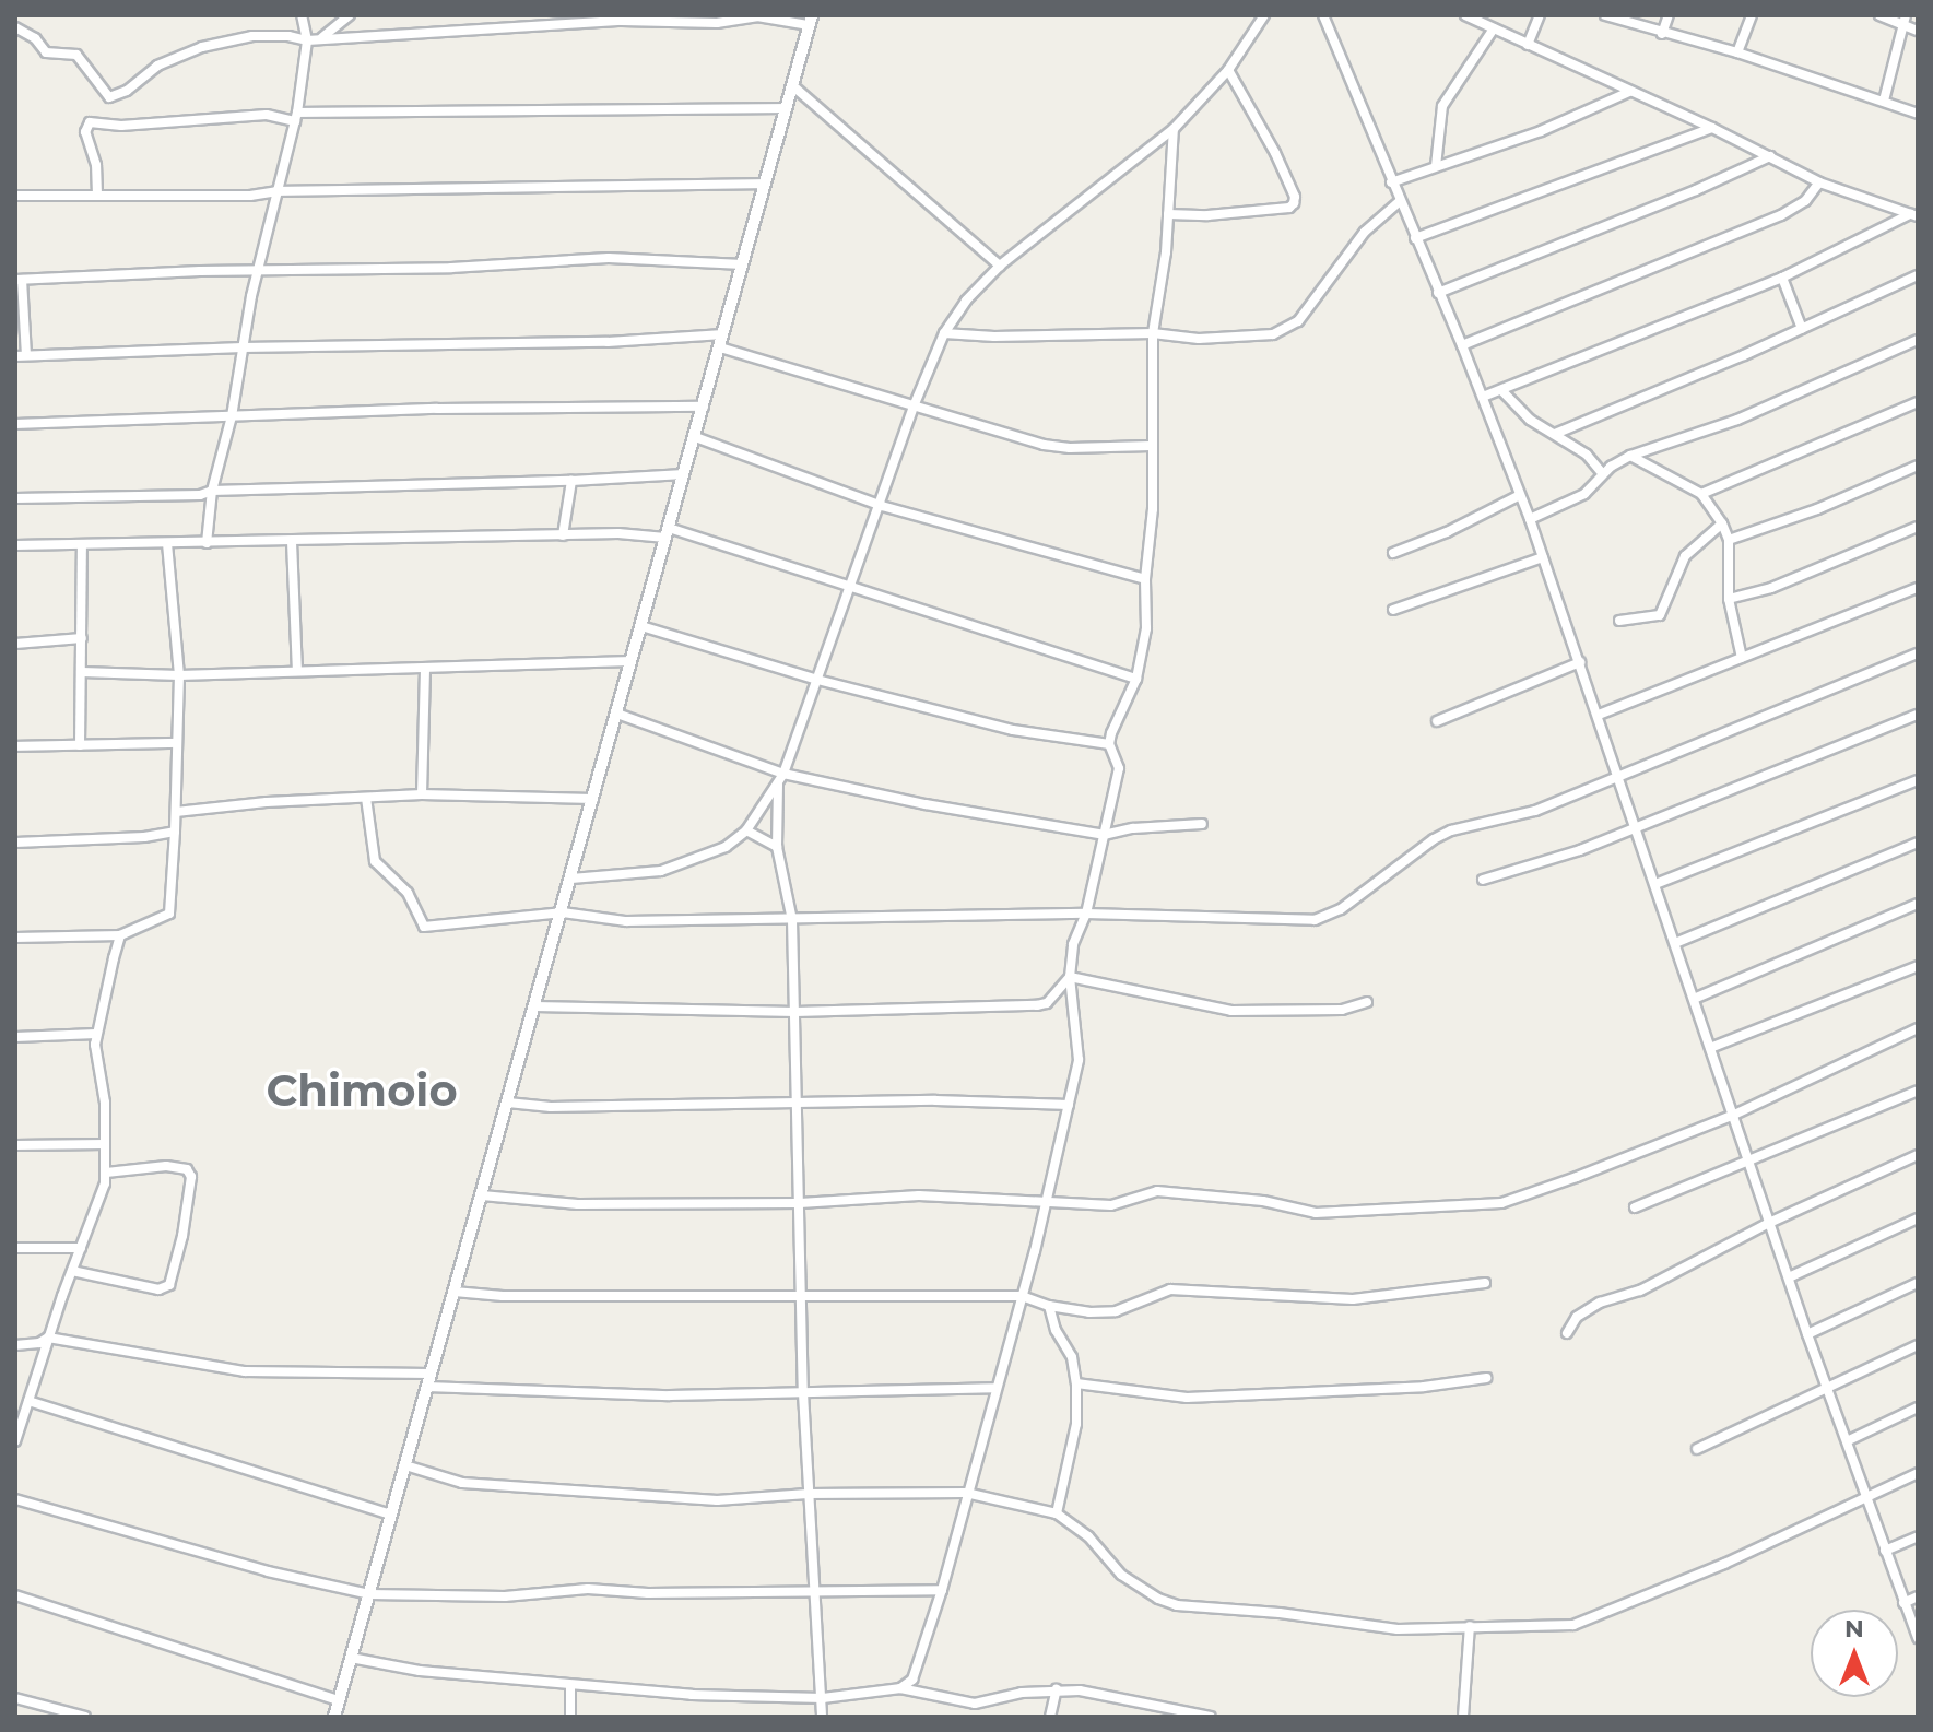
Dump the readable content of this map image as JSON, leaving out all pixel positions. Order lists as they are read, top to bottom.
{
  "districts": ["Chimoio"],
  "north": "top"
}
